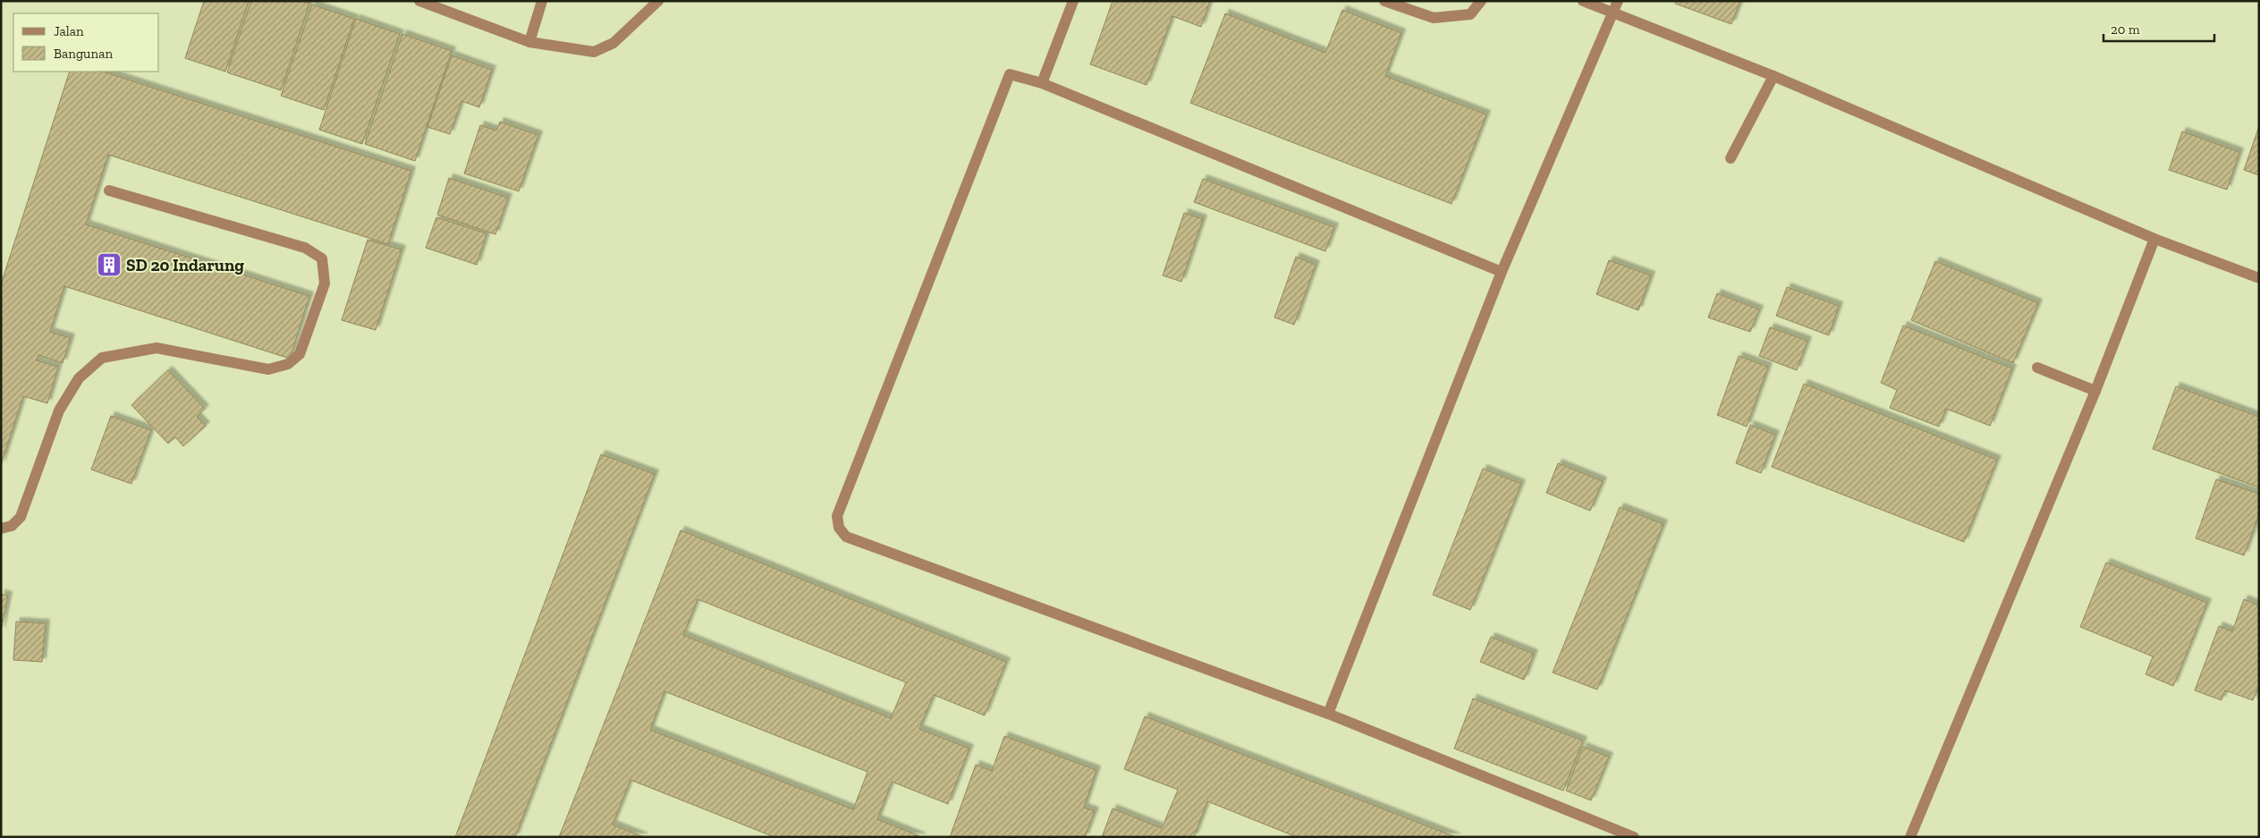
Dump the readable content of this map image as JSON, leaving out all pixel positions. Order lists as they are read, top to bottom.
{
  "places": {
    "building": ["SD 20 Indarung"]
  },
  "legend": ["Jalan", "Bangunan"],
  "scale_bar": "20 m"
}
